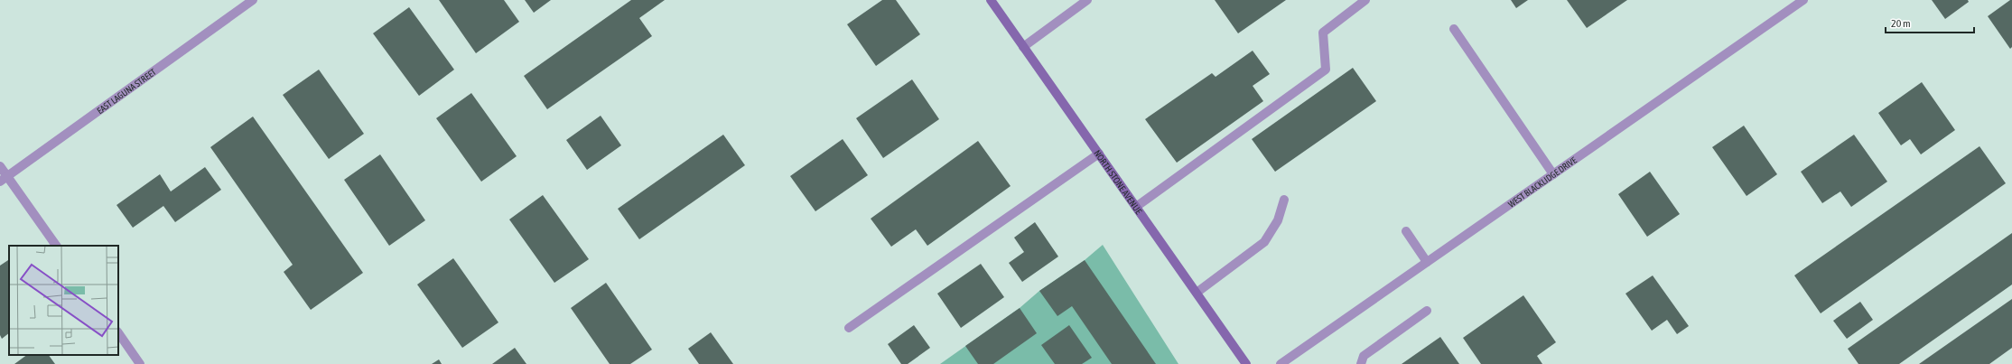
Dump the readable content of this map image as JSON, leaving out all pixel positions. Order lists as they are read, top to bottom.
{
  "streets": {
    "main road": ["NORTH STONE AVENUE"],
    "street": ["EAST LAGUNA STREET", "WEST BLACKLIDGE DRIVE"]
  },
  "scale_bar": "20 m"
}
